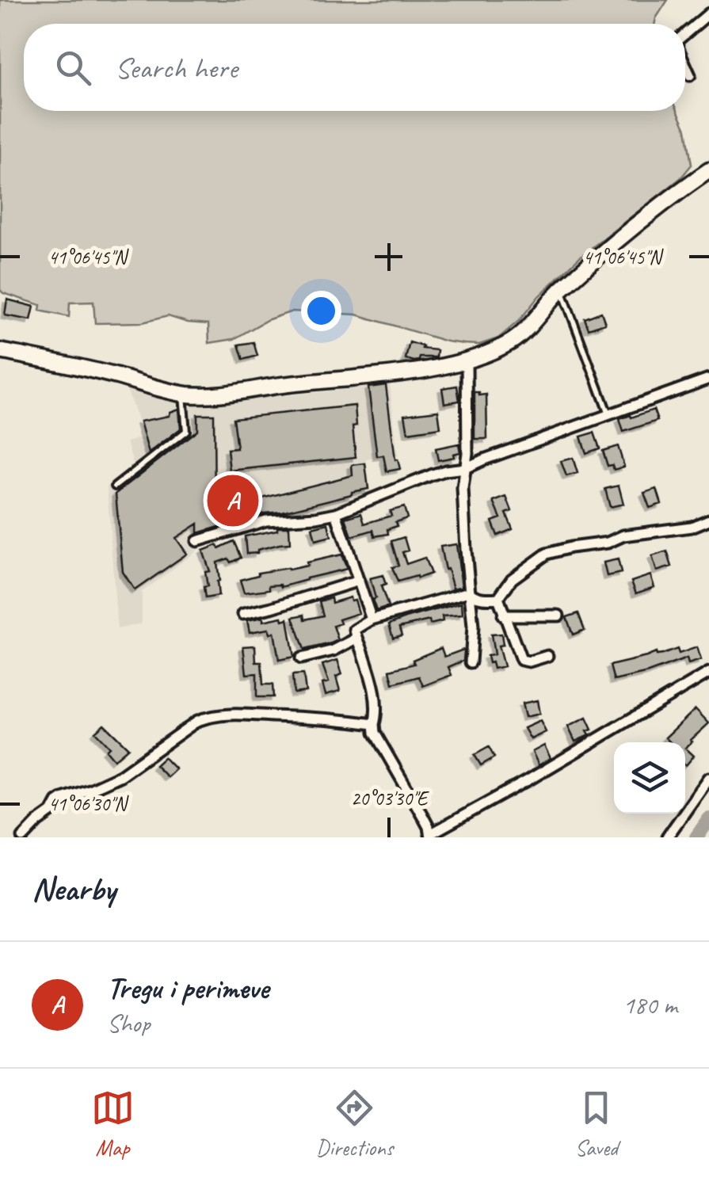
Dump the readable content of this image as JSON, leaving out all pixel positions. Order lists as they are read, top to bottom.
{
  "page": {
    "search": "Search here",
    "pins": "A",
    "heading": "Nearby",
    "list": [
      {
        "mark": "A",
        "name": "Tregu i perimeve",
        "note": "Shop",
        "value": "180 m"
      }
    ],
    "nav": ["Map", "Directions", "Saved"]
  },
  "coordinates": ["41°06'45\"N", "20°03'30\"E", "41°06'30\"N"]
}
